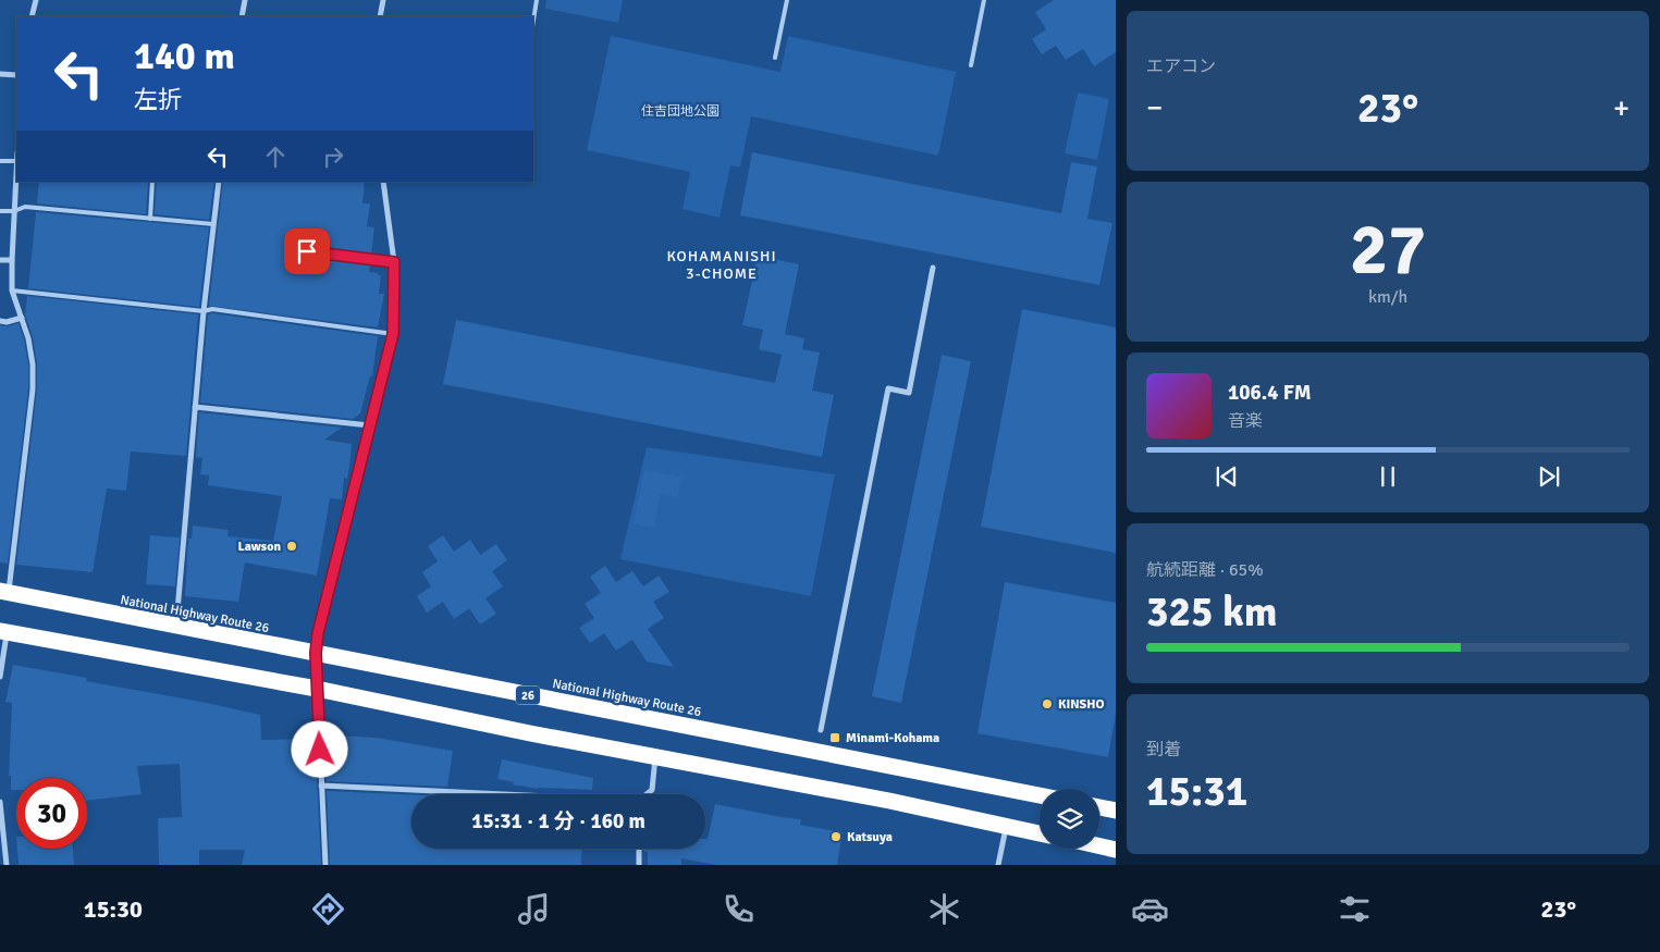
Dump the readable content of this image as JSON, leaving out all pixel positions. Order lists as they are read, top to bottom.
{
  "streets": {
    "highway": ["National Highway Route 26", "26"]
  },
  "districts": ["KOHAMANISHI 3-CHOME"],
  "parks": ["住吉団地公園"],
  "places": {
    "other": ["Lawson", "KINSHO", "Katsuya"],
    "transit": ["Minami-Kohama"]
  },
  "page": {
    "tile": [
      "エアコン",
      ["27", "km/h"],
      ["航続距離 · 65%", "325 km"],
      ["到着", "15:31"]
    ],
    "turn": ["140 m", "左折"],
    "heat": ["−", "23°", "+"],
    "song": ["106.4 FM", "音楽"],
    "limit": "30",
    "trip": "15:31 · 1 分 · 160 m",
    "tabs": ["15:30", "23°"]
  }
}
